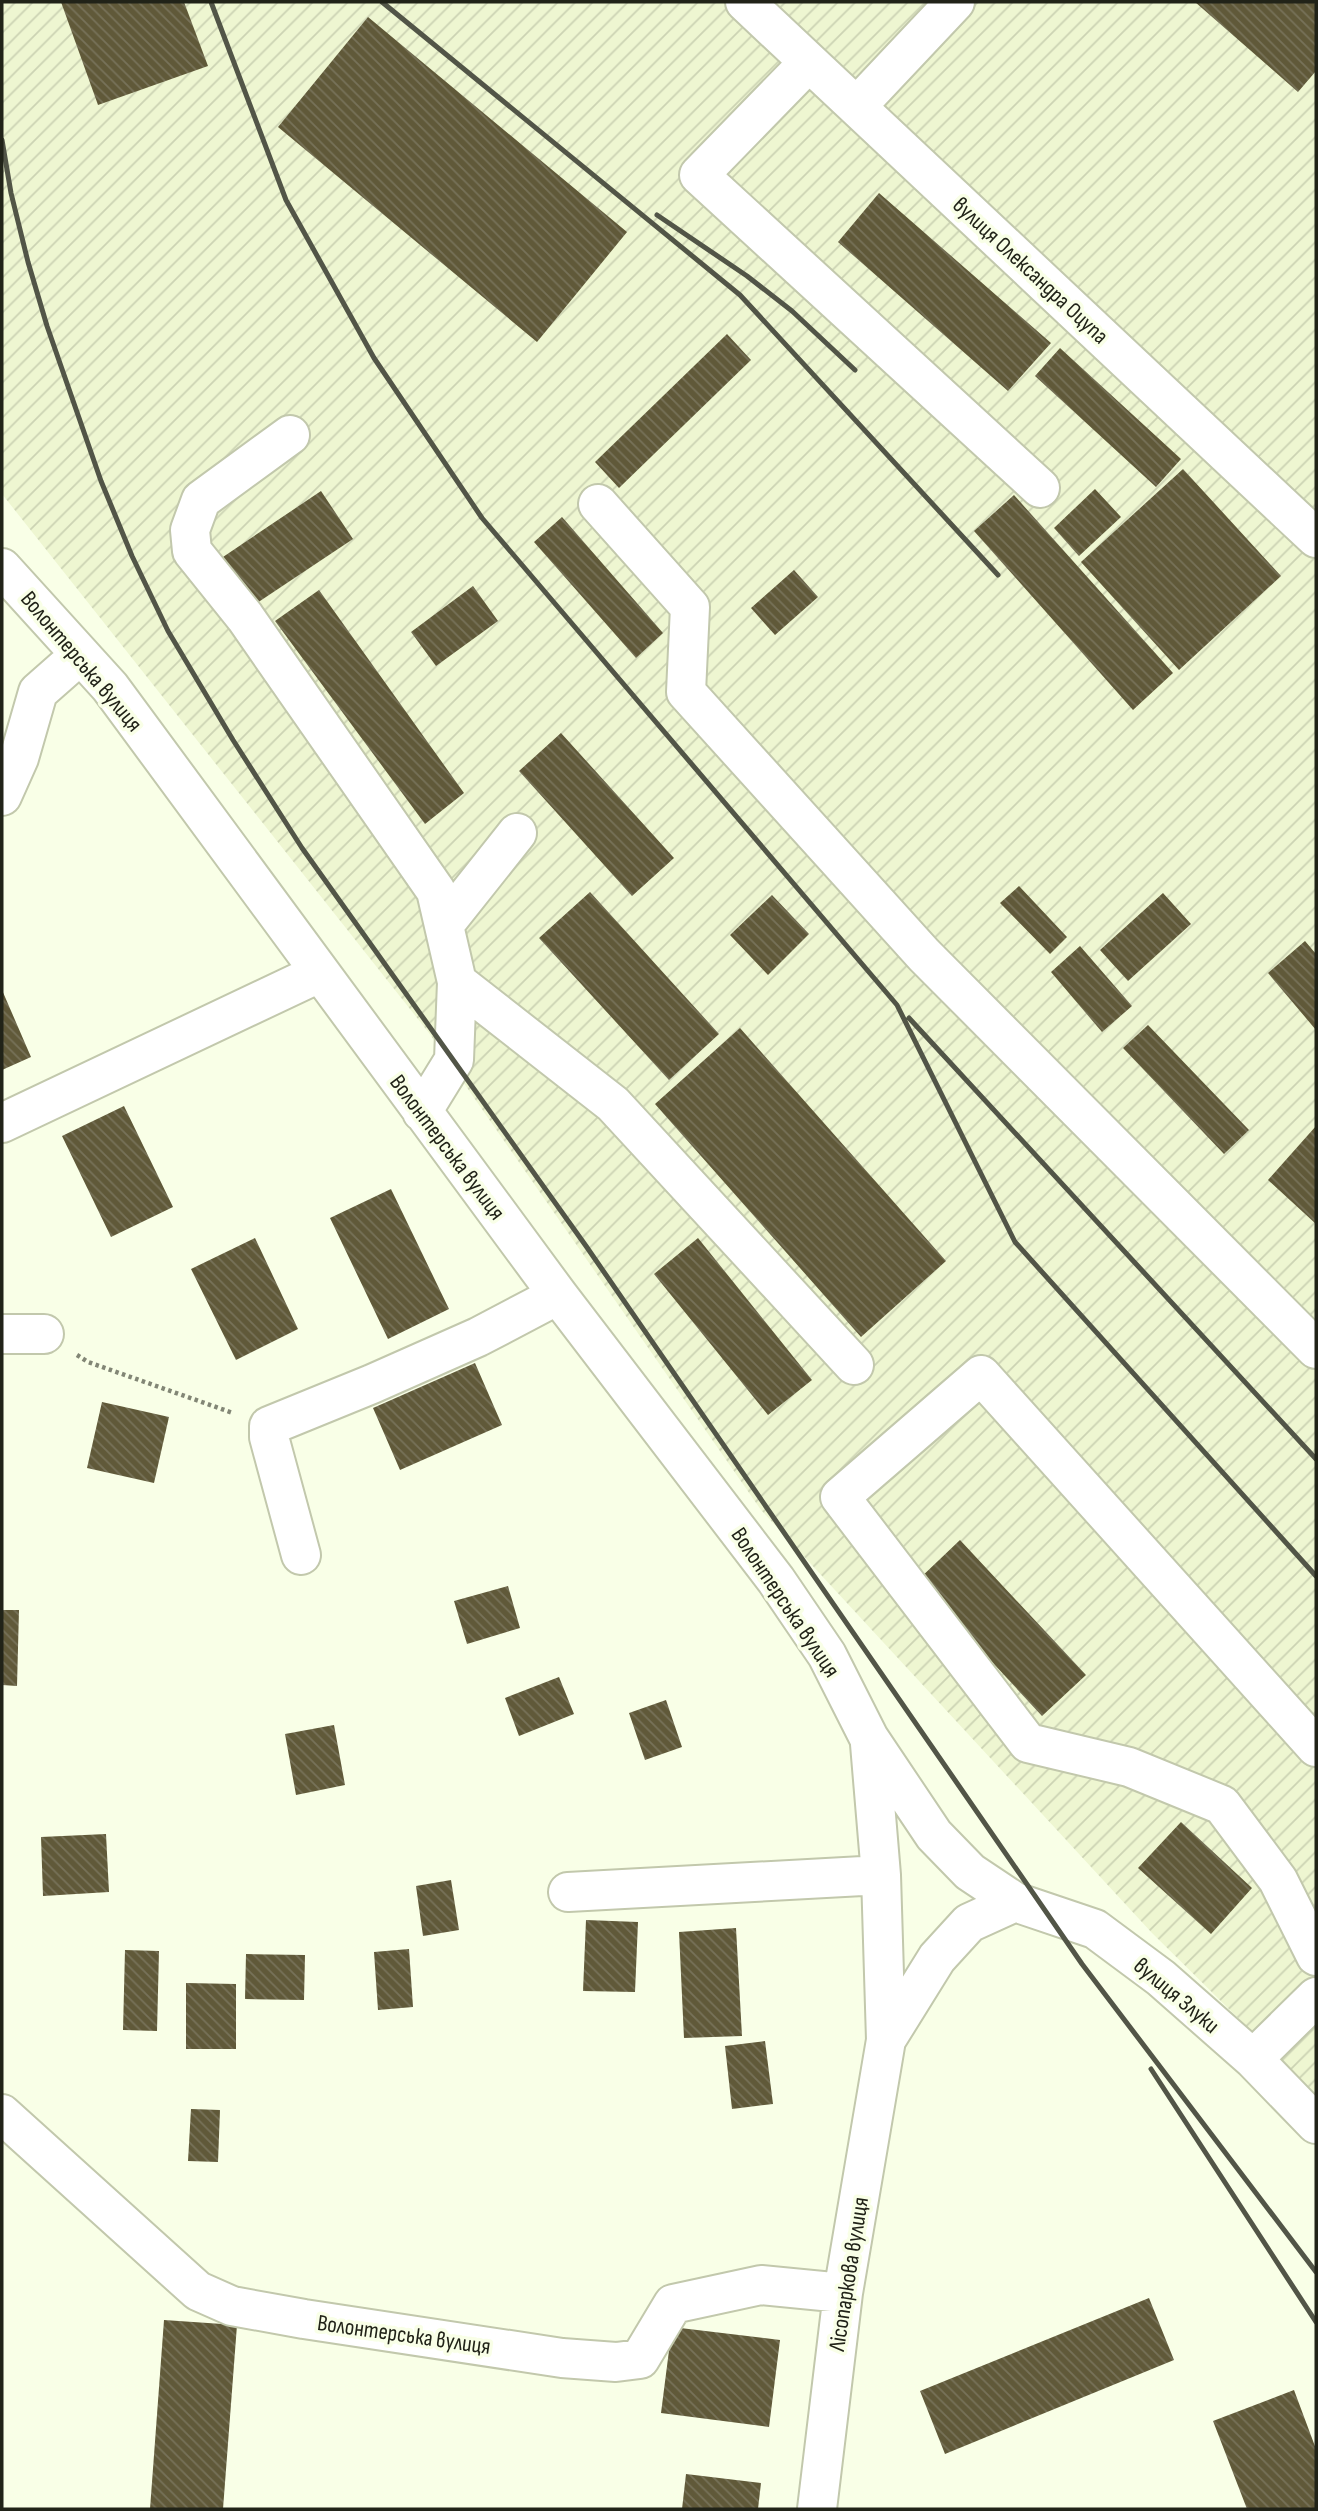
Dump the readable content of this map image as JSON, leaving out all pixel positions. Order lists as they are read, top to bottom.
{
  "streets": {
    "street": [
      "вулиця Олександра Оцупа",
      "Волонтерська вулиця",
      "вулиця Злуки",
      "Лісопаркова вулиця"
    ]
  },
  "crossings": [
    ["Волонтерська вулиця", "вулиця Злуки"],
    ["Волонтерська вулиця", "Лісопаркова вулиця"],
    ["вулиця Злуки", "Лісопаркова вулиця"]
  ]
}
